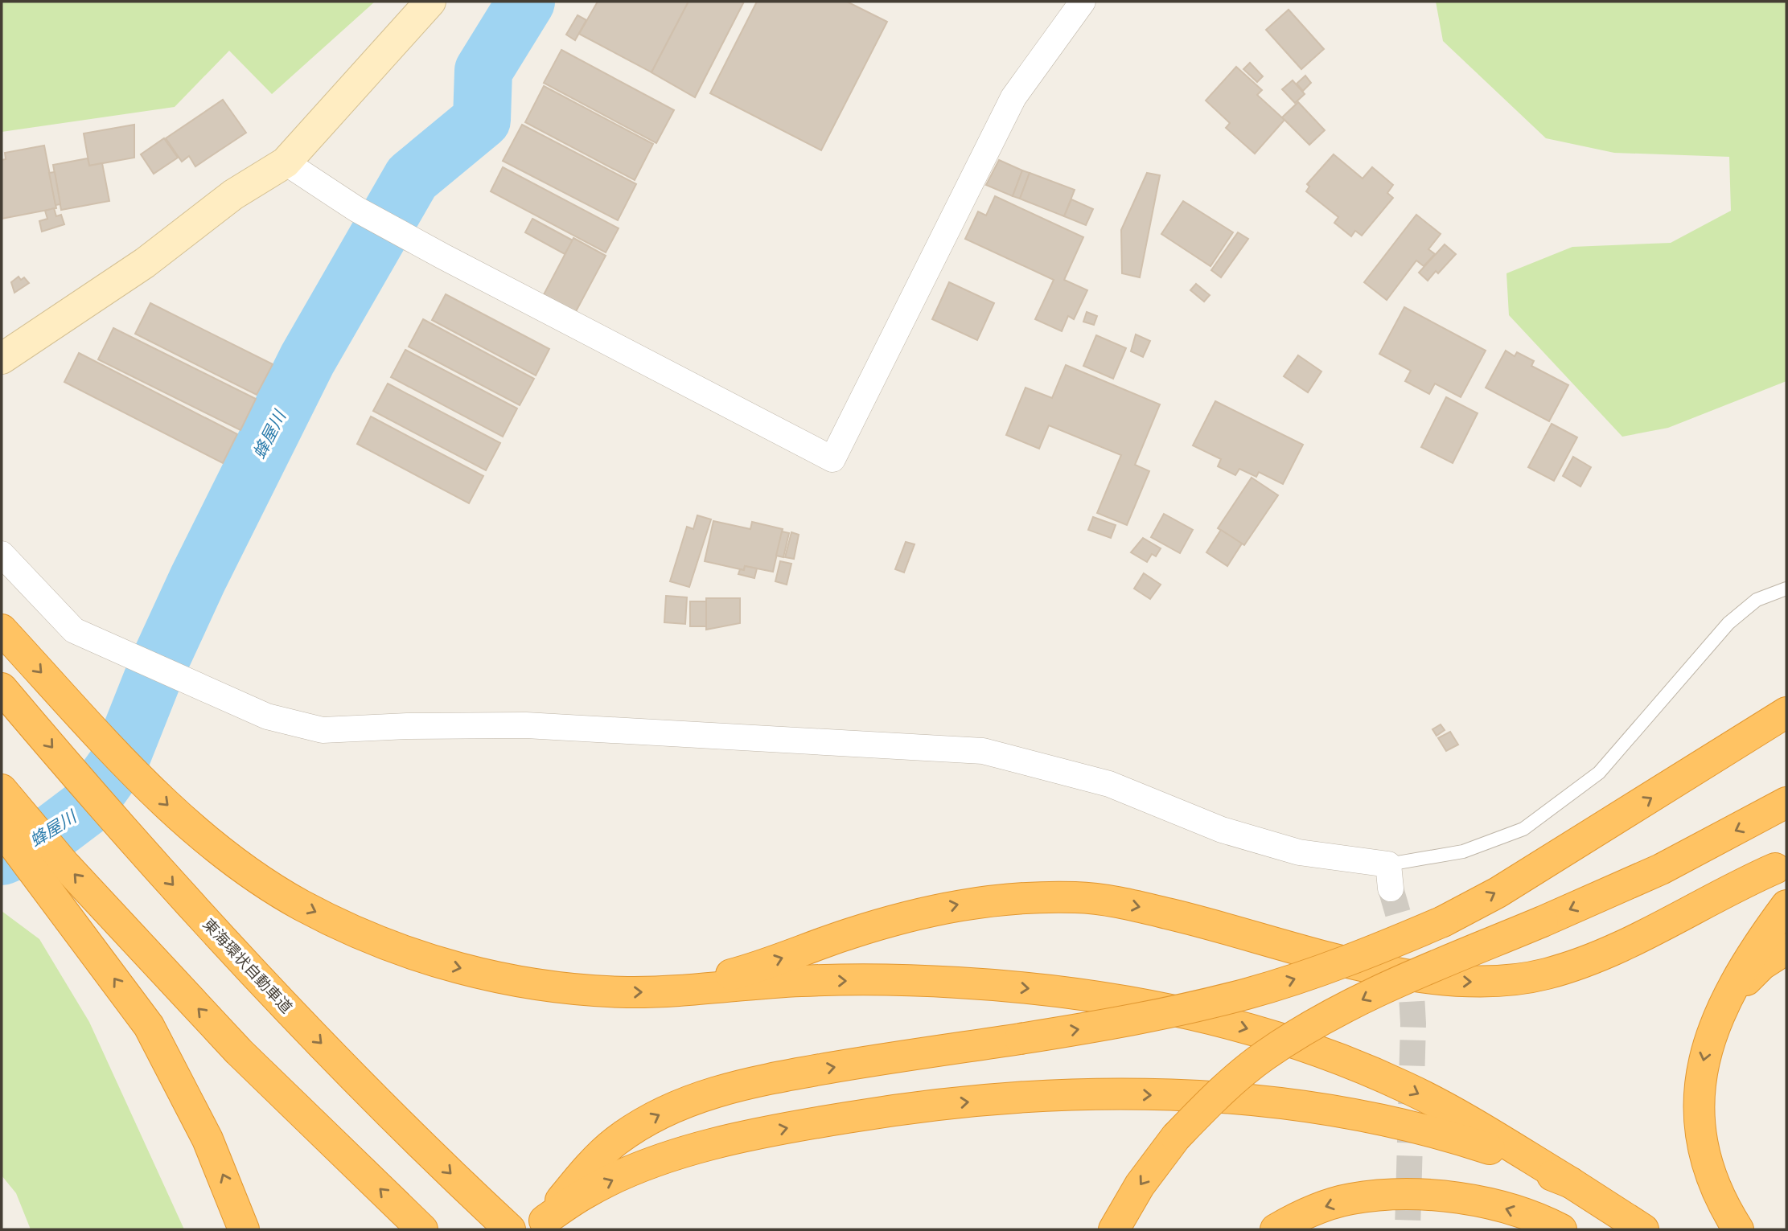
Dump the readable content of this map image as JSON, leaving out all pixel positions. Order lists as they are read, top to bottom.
{
  "streets": {
    "highway": ["東海環状自動車道"]
  },
  "water": ["蜂屋川"]
}
